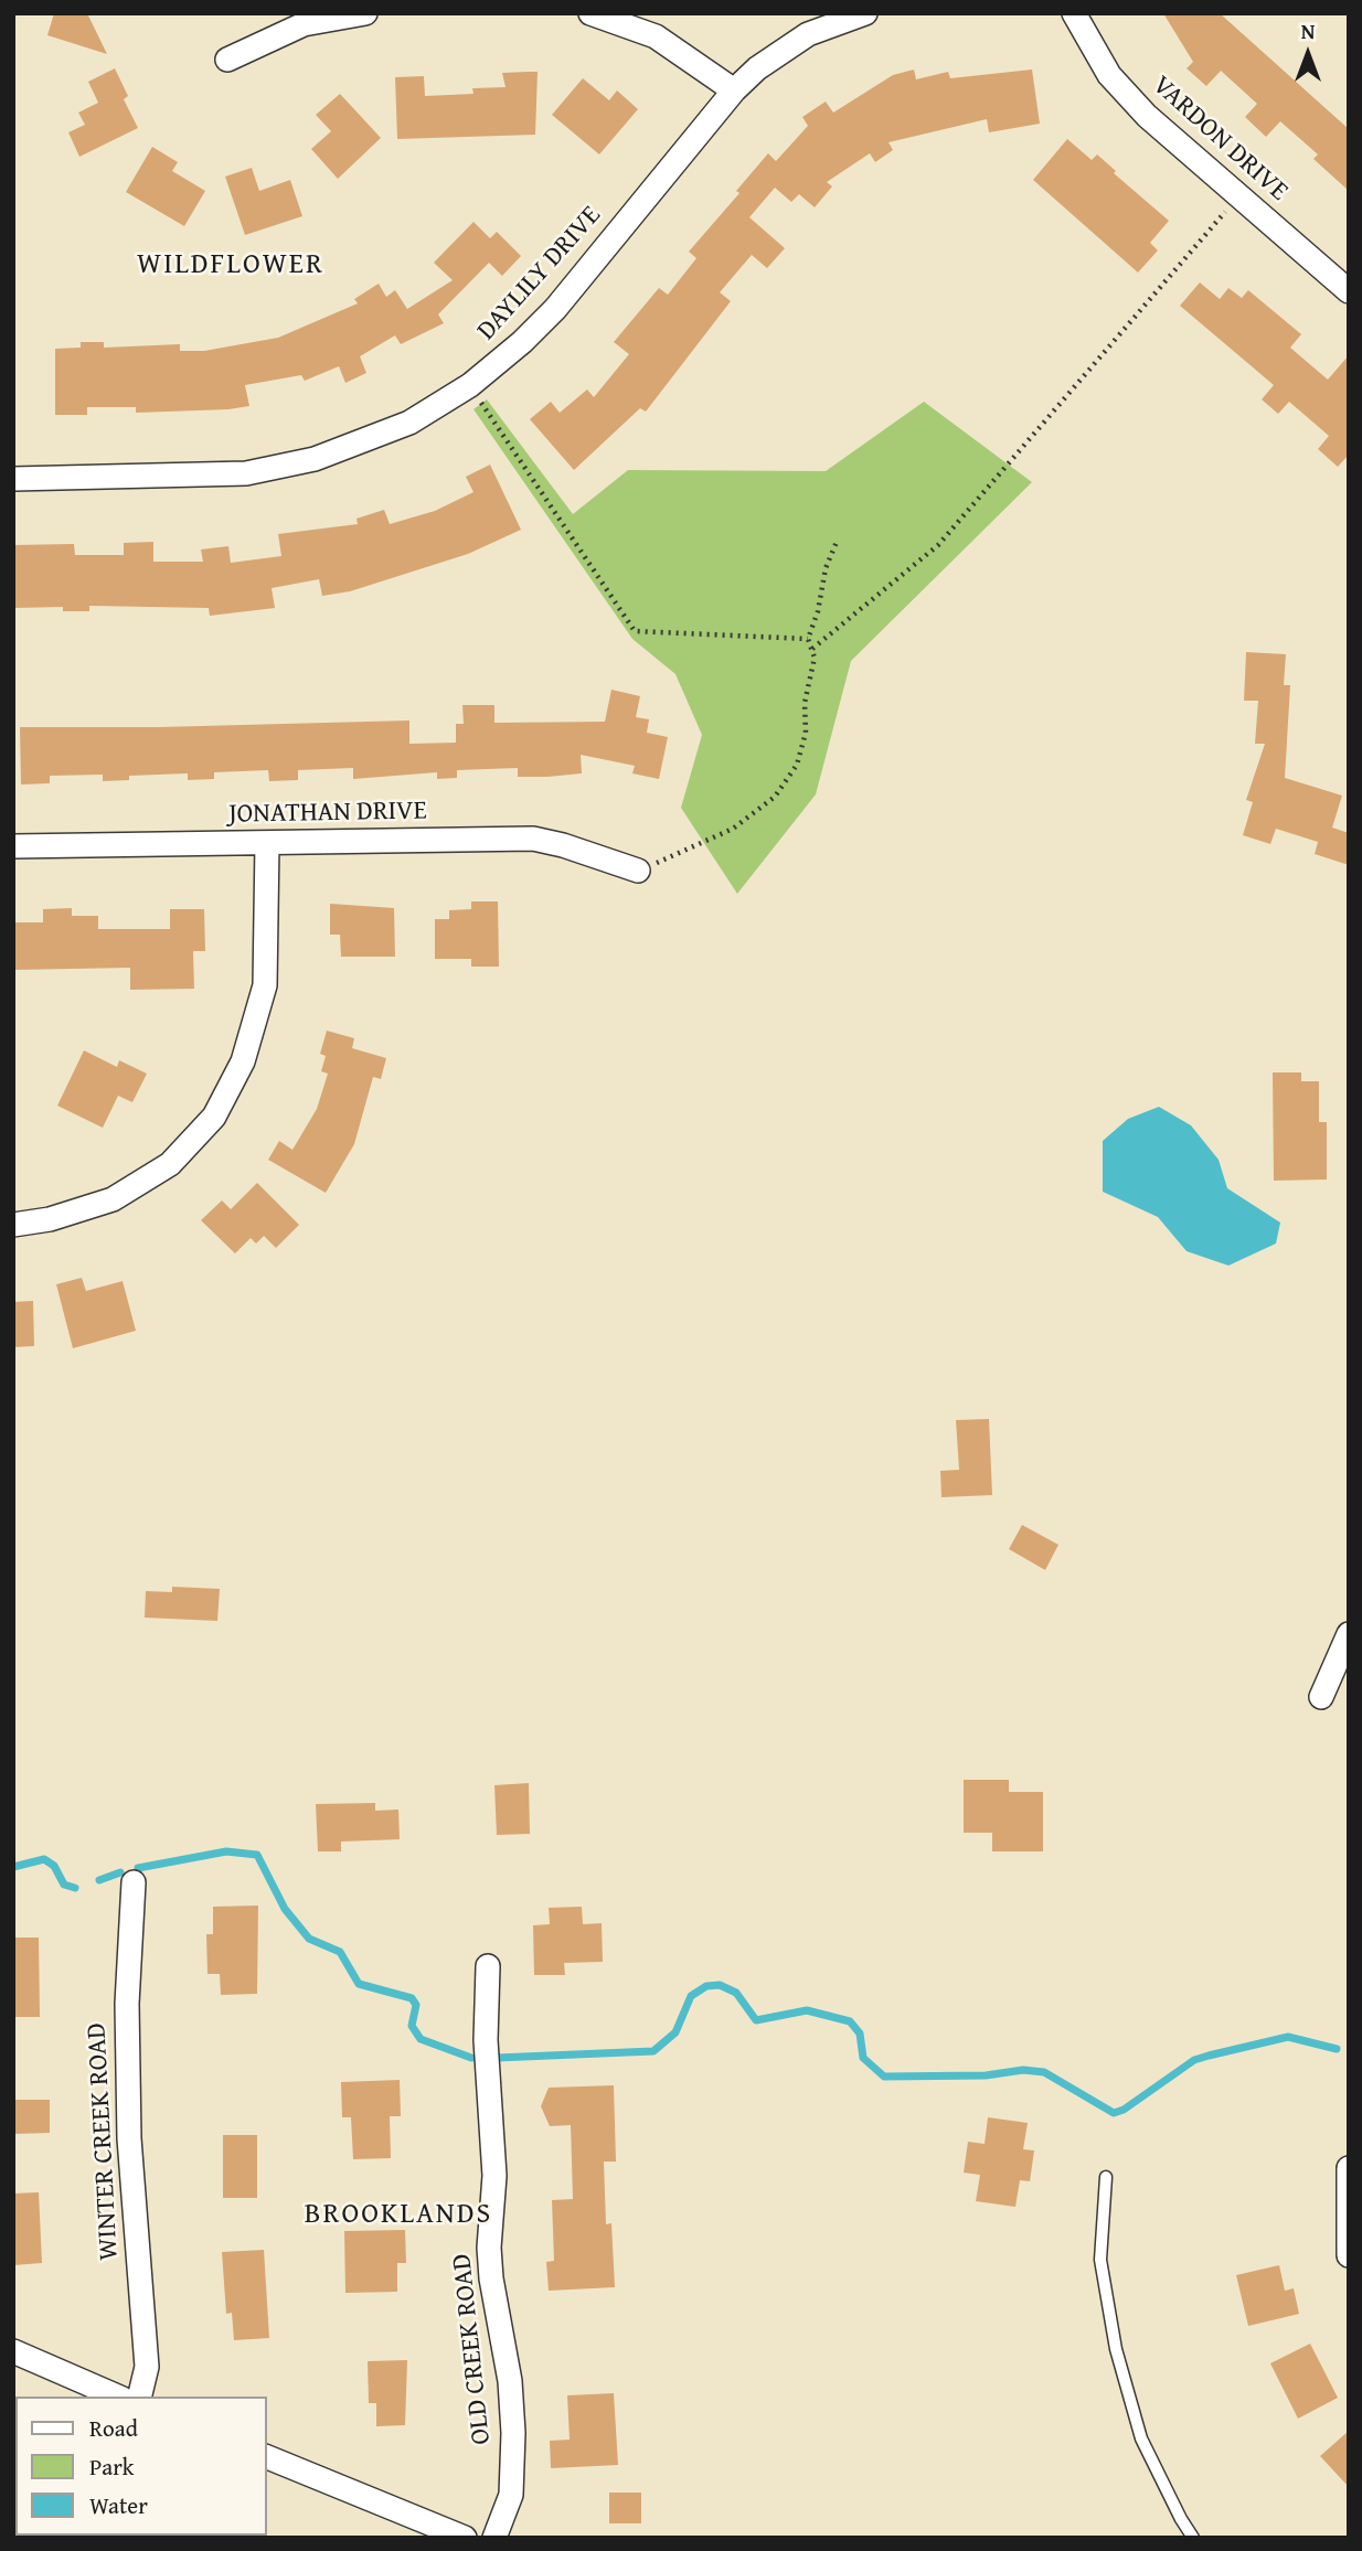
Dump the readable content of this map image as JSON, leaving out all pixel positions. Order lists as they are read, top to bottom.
{
  "streets": {
    "street": [
      "VARDON DRIVE",
      "DAYLILY DRIVE",
      "JONATHAN DRIVE",
      "WINTER CREEK ROAD",
      "OLD CREEK ROAD"
    ]
  },
  "districts": ["WILDFLOWER", "BROOKLANDS"],
  "legend": ["Road", "Park", "Water"],
  "north": "top"
}
